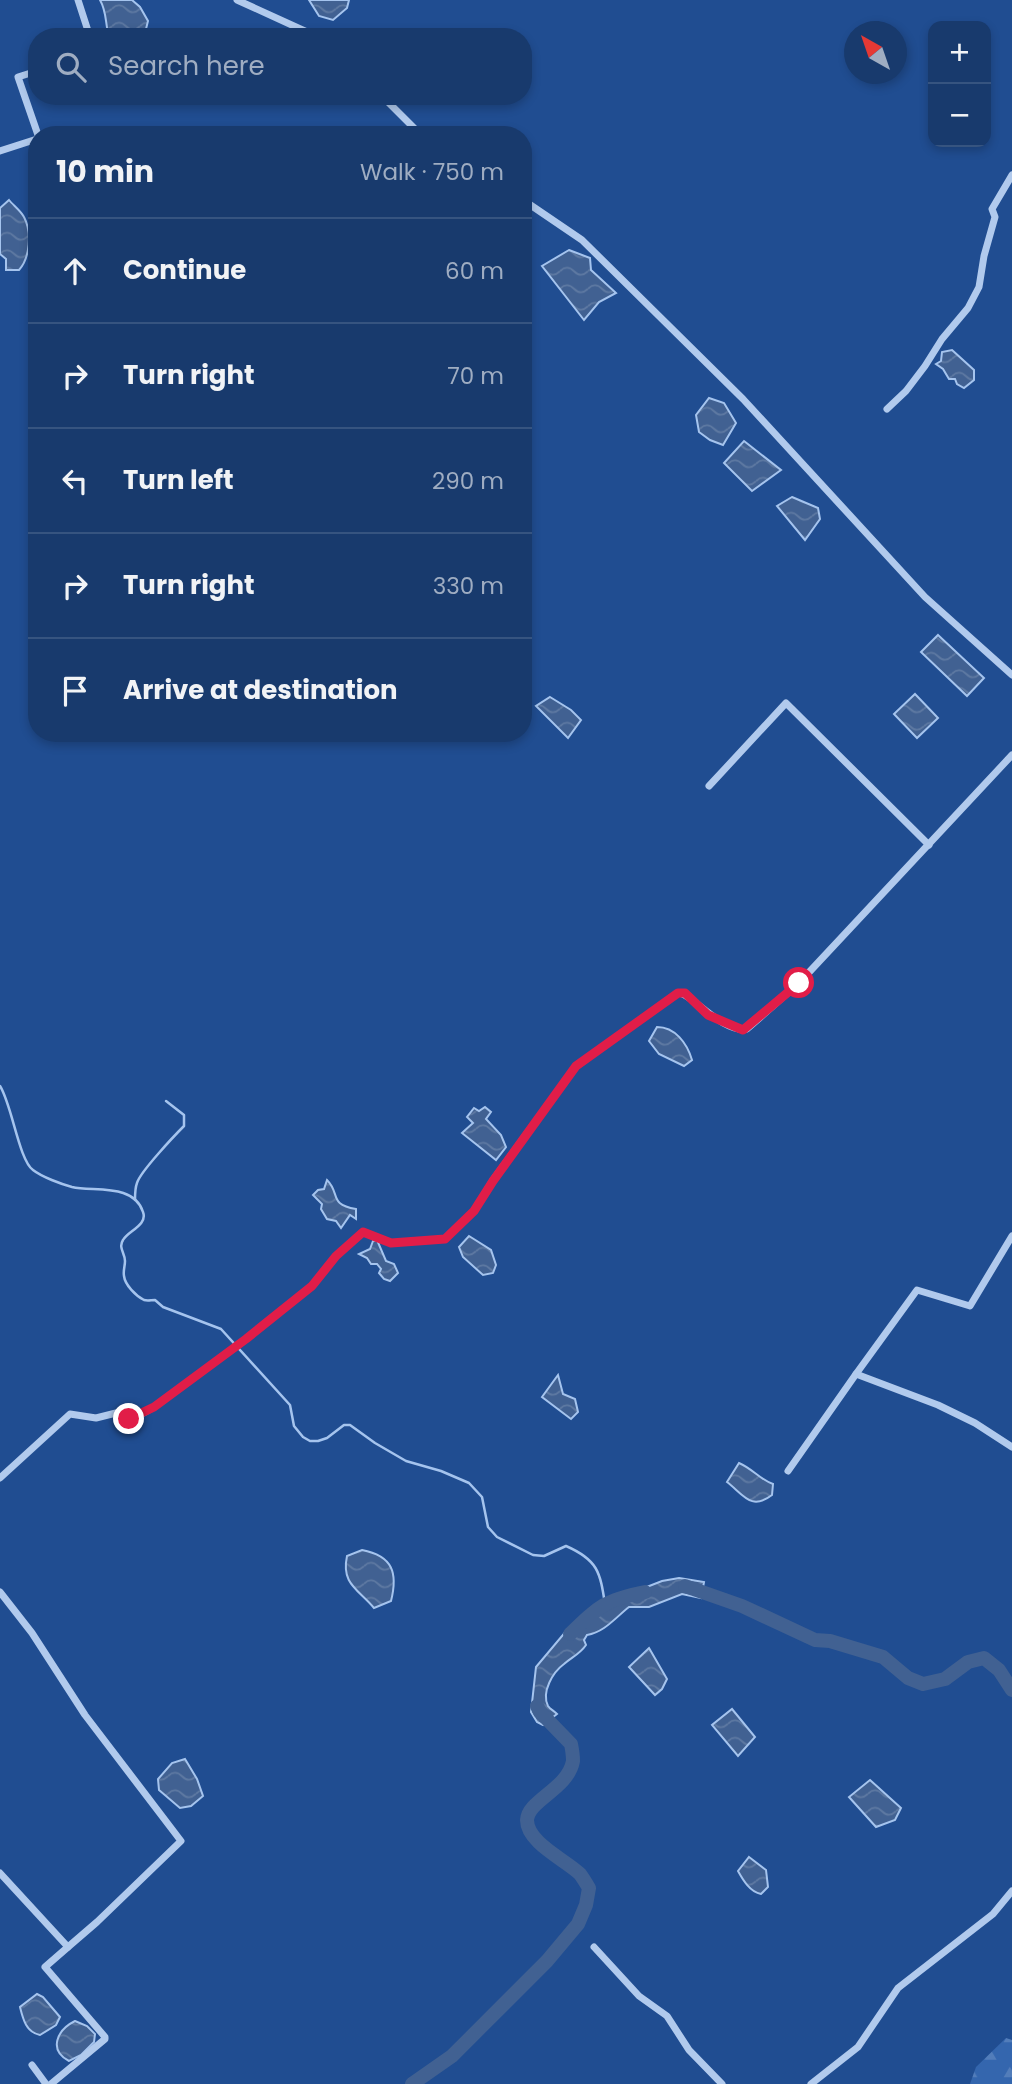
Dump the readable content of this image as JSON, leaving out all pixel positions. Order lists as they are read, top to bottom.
{
  "north": "top left",
  "page": {
    "map_buttons": ["+", "−"],
    "search": "Search here",
    "heading": ["10 min", "Walk · 750 m"],
    "list": [
      ["Continue", "60 m"],
      ["Turn right", "70 m"],
      ["Turn left", "290 m"],
      ["Turn right", "330 m"],
      "Arrive at destination"
    ]
  }
}
